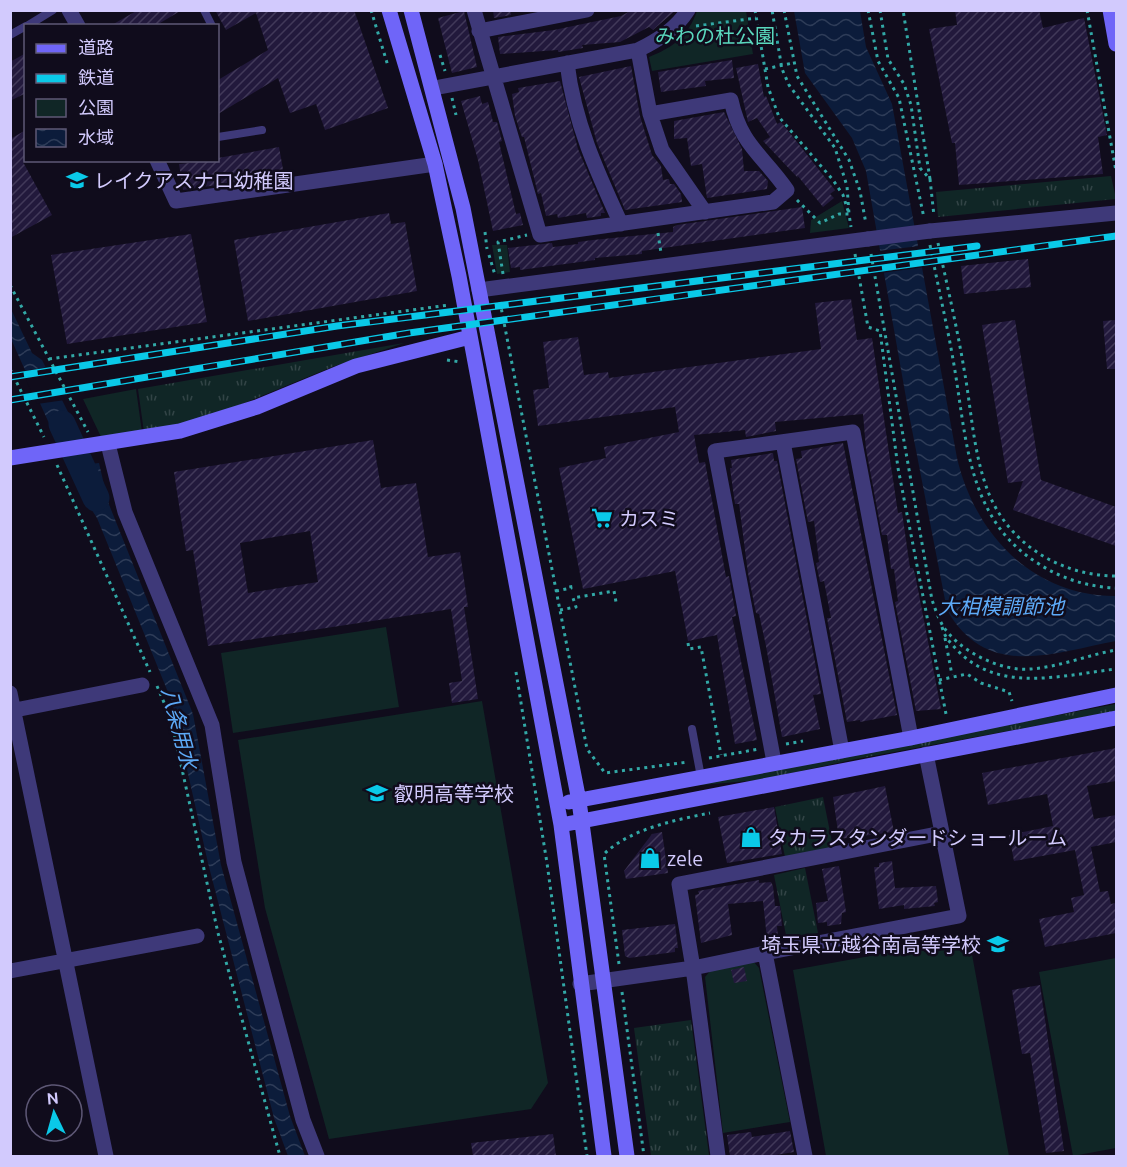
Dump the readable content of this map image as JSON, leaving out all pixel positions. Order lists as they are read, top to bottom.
{
  "water": ["大相模調節池", "八条用水"],
  "parks": ["みわの杜公園"],
  "places": {
    "school or university": ["レイクアスナロ幼稚園", "叡明高等学校", "埼玉県立越谷南高等学校"],
    "supermarket": ["カスミ"],
    "shop": ["タカラスタンダードショールーム", "zele"]
  },
  "legend": [
    "道路",
    "鉄道",
    "公園",
    "水域"
  ],
  "north": "top"
}
